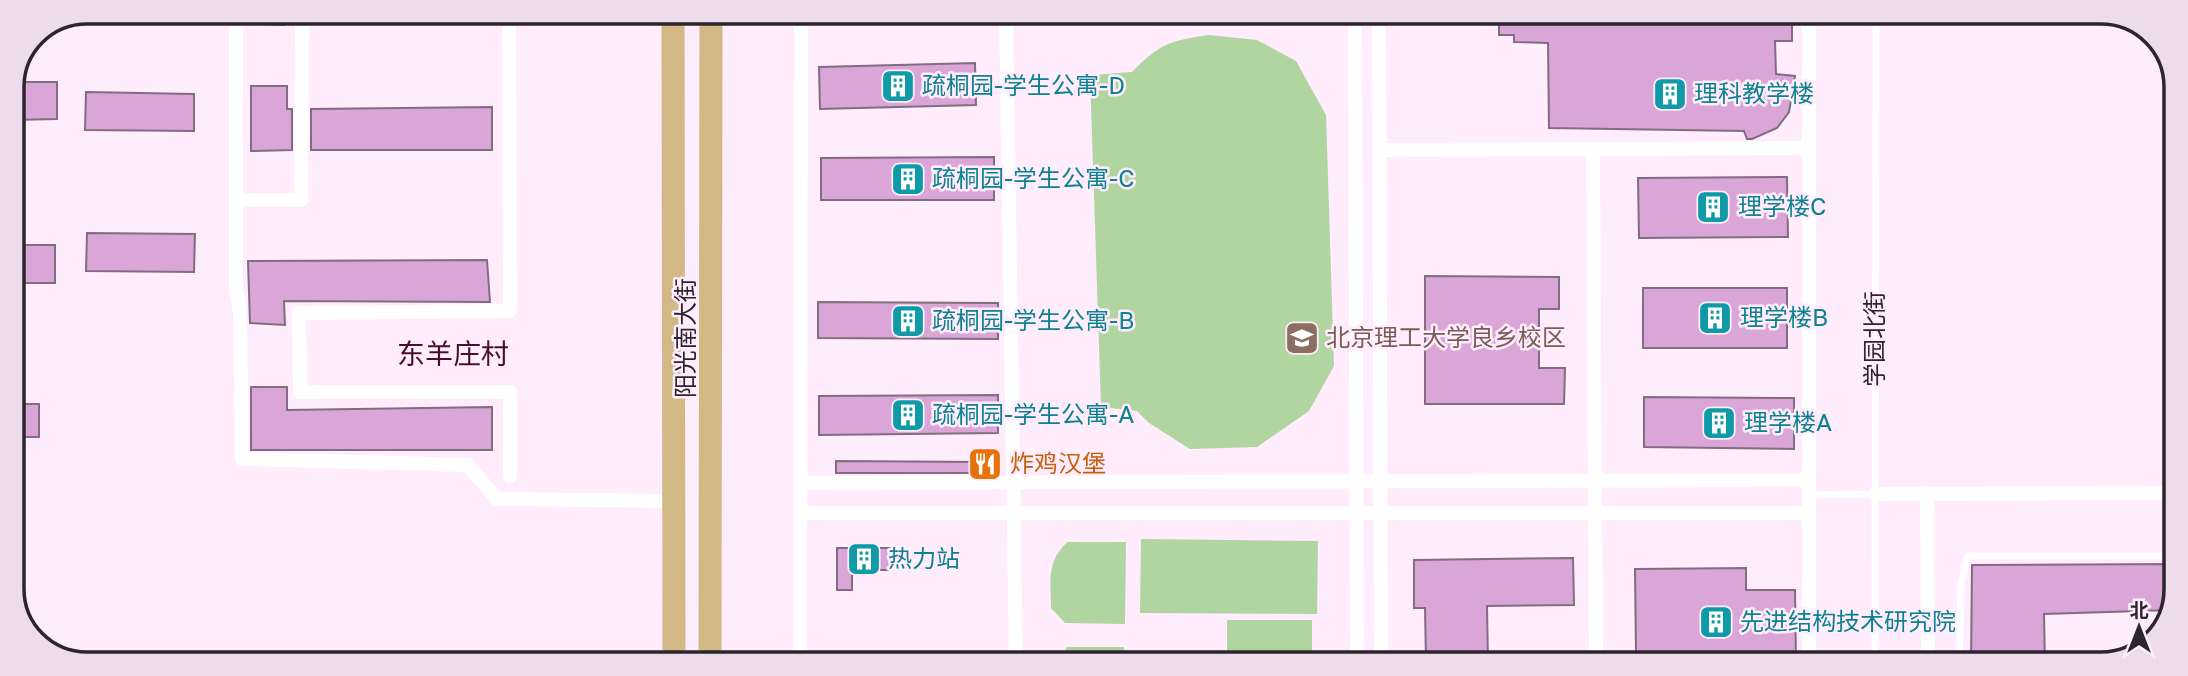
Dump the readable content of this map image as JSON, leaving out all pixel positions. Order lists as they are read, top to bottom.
{
  "streets": {
    "main road": ["阳光南大街"],
    "lane": ["学园北街"]
  },
  "districts": ["东羊庄村"],
  "places": {
    "building": [
      "疏桐园-学生公寓-D",
      "理科教学楼",
      "疏桐园-学生公寓-C",
      "理学楼C",
      "理学楼B",
      "疏桐园-学生公寓-B",
      "疏桐园-学生公寓-A",
      "理学楼A",
      "热力站",
      "先进结构技术研究院"
    ],
    "school or university": ["北京理工大学良乡校区"],
    "restaurant": ["炸鸡汉堡"]
  },
  "north": "top"
}
